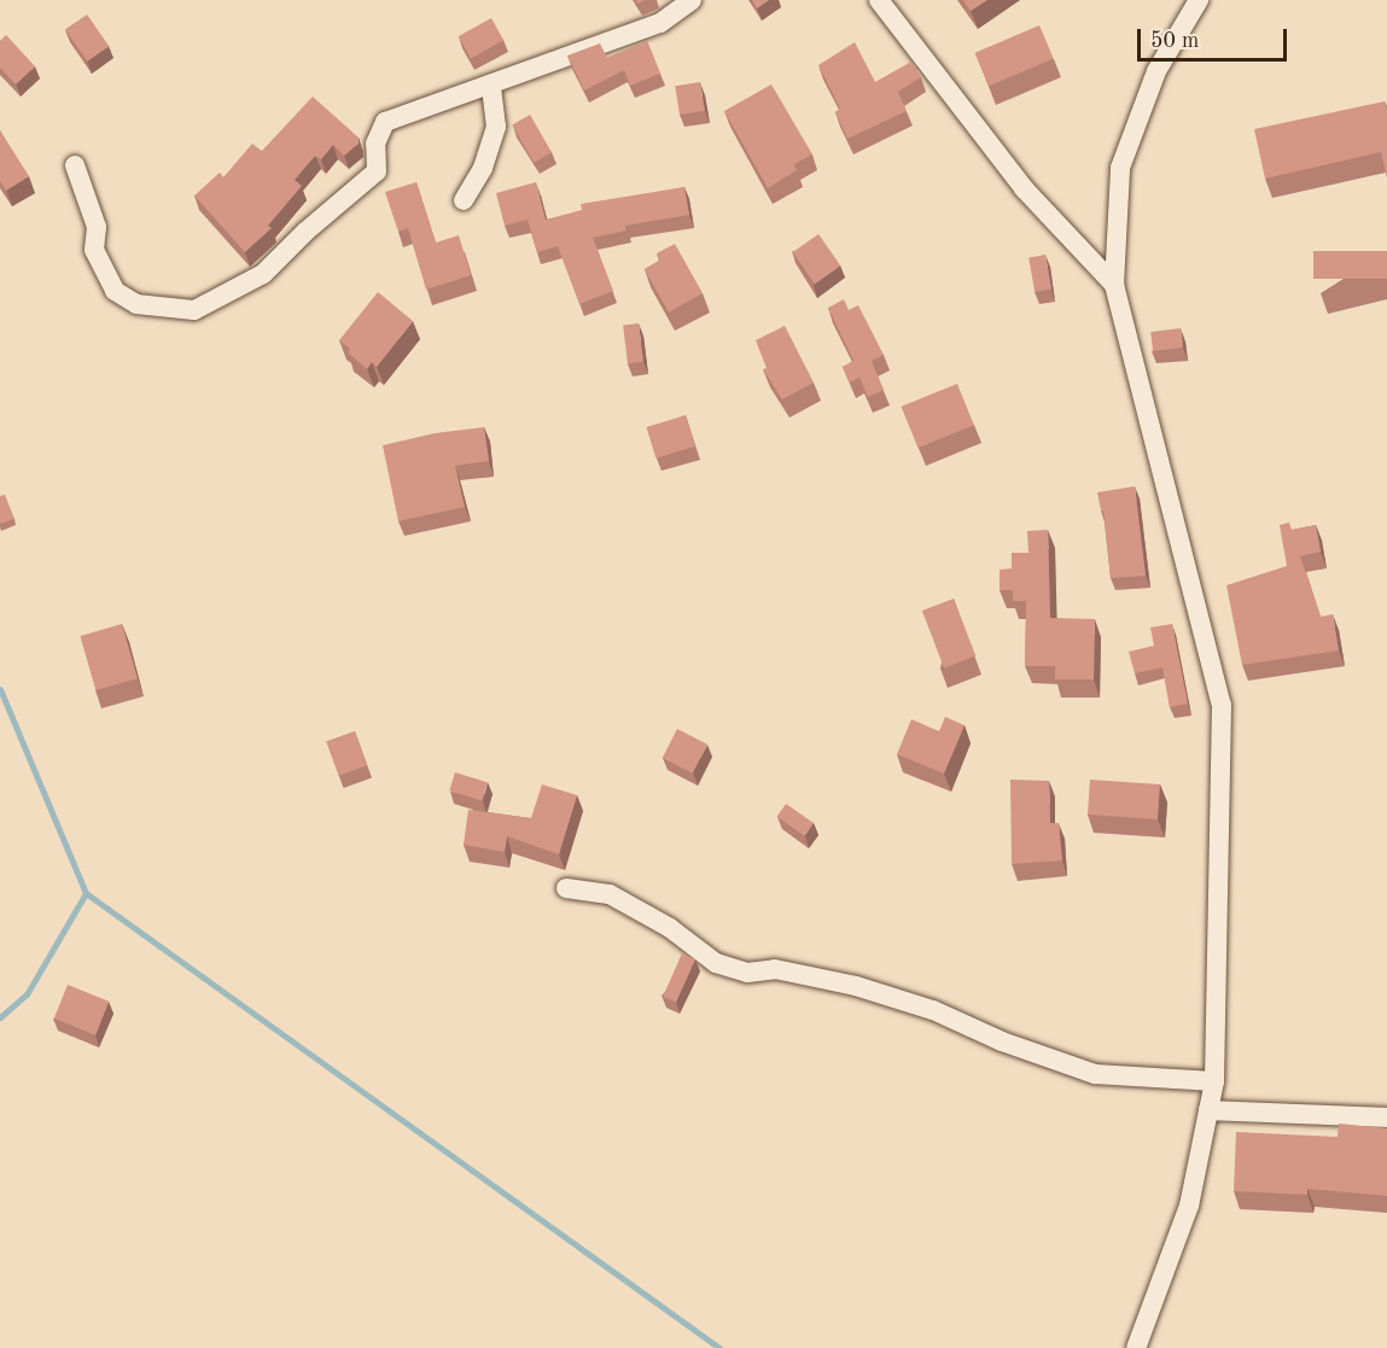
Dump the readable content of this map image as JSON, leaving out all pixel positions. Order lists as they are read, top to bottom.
{
  "scale_bar": "50 m"
}
